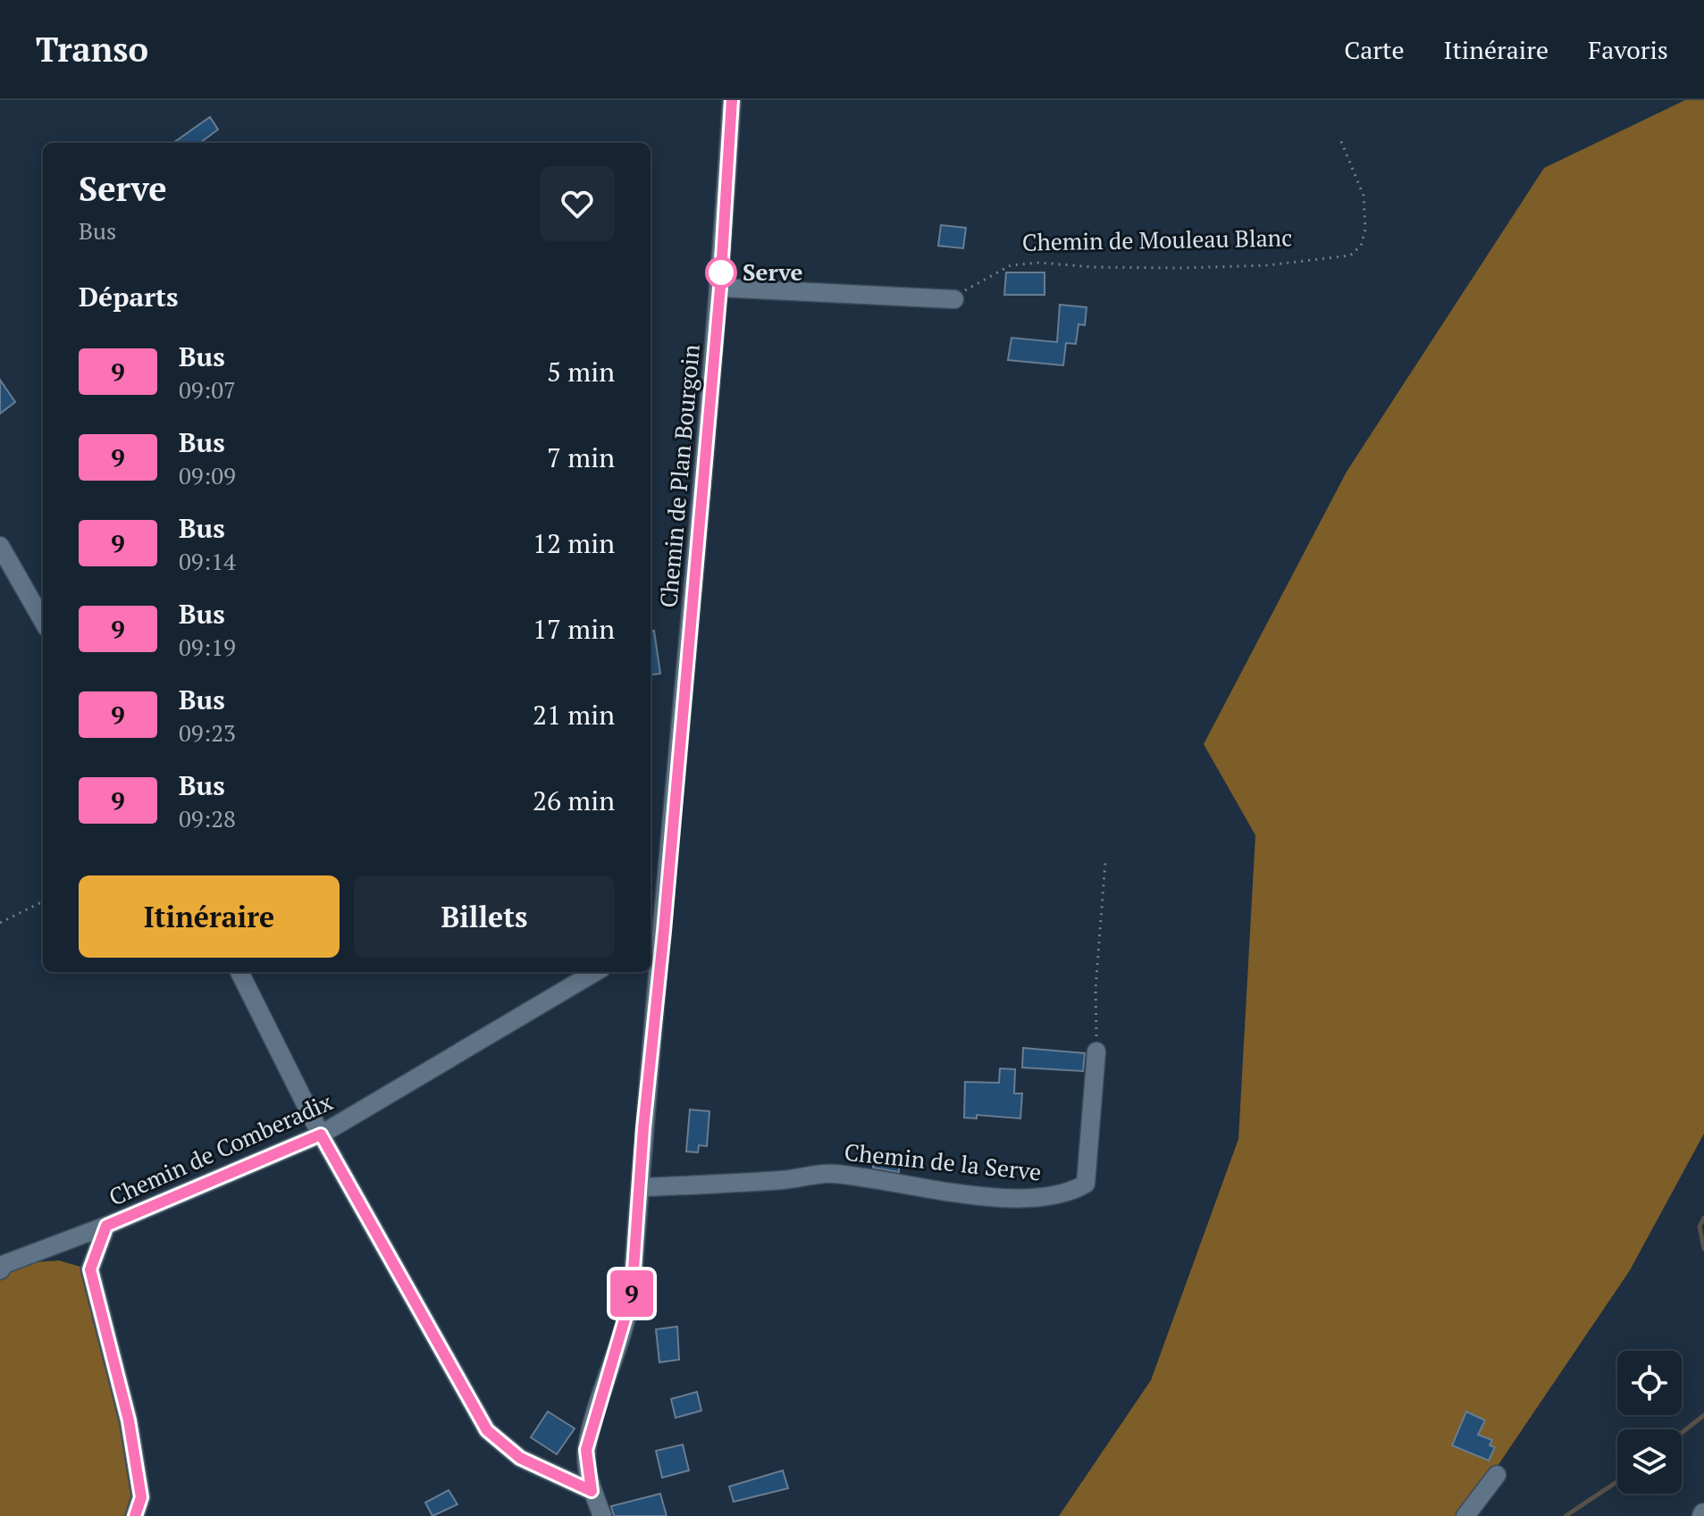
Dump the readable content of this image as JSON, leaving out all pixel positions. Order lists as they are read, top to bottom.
{
  "streets": {
    "street": ["Chemin de Plan Bourgoin", "Chemin de Comberadix", "Chemin de la Serve"],
    "path": ["Chemin de Mouleau Blanc"]
  },
  "crossings": [
    ["Chemin de Plan Bourgoin", "Chemin de la Serve"]
  ],
  "places": ["Serve"],
  "lines": ["bus line 9"],
  "page": {
    "header": "Transo",
    "nav": ["Carte", "Itinéraire", "Favoris"],
    "on_map": "9",
    "heading": [
      ["Serve", "Bus"],
      "Départs"
    ],
    "list": [
      {
        "mark": "9",
        "name": "Bus",
        "note": "09:07",
        "value": "5 min"
      },
      {
        "mark": "9",
        "name": "Bus",
        "note": "09:09",
        "value": "7 min"
      },
      {
        "mark": "9",
        "name": "Bus",
        "note": "09:14",
        "value": "12 min"
      },
      {
        "mark": "9",
        "name": "Bus",
        "note": "09:19",
        "value": "17 min"
      },
      {
        "mark": "9",
        "name": "Bus",
        "note": "09:23",
        "value": "21 min"
      },
      {
        "mark": "9",
        "name": "Bus",
        "note": "09:28",
        "value": "26 min"
      }
    ],
    "buttons": ["Itinéraire", "Billets"]
  }
}
